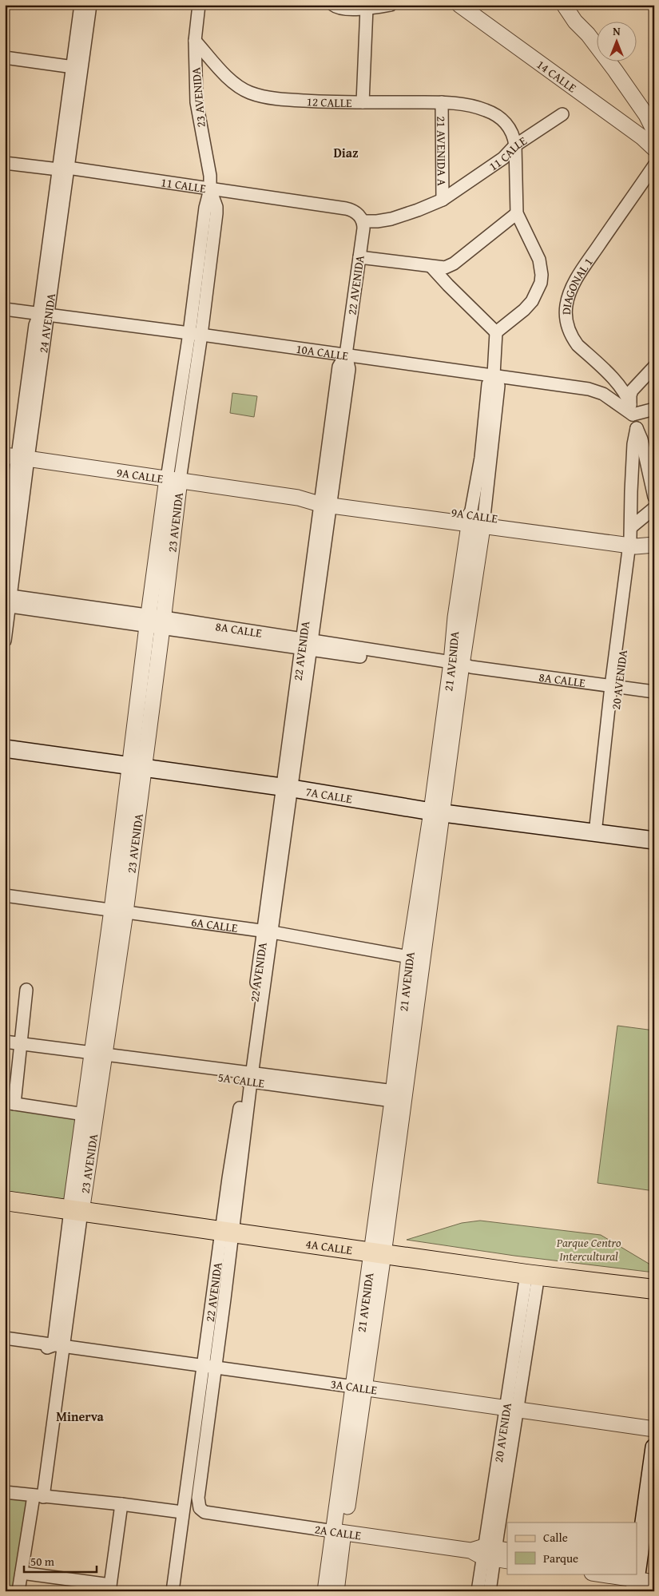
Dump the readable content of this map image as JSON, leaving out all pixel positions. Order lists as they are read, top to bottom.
{
  "streets": {
    "main road": ["7A CALLE", "4A CALLE"],
    "street": [
      "14 CALLE",
      "23 AVENIDA",
      "12 CALLE",
      "21 AVENIDA A",
      "11 CALLE",
      "22 AVENIDA",
      "DIAGONAL 1",
      "24 AVENIDA",
      "10A CALLE",
      "9A CALLE",
      "8A CALLE",
      "21 AVENIDA",
      "20 AVENIDA",
      "6A CALLE",
      "5A CALLE",
      "3A CALLE",
      "2A CALLE"
    ]
  },
  "crossings": [
    ["23 AVENIDA", "12 CALLE"],
    ["23 AVENIDA", "11 CALLE"],
    ["23 AVENIDA", "10A CALLE"],
    ["23 AVENIDA", "9A CALLE"],
    ["23 AVENIDA", "8A CALLE"],
    ["23 AVENIDA", "7A CALLE"],
    ["23 AVENIDA", "6A CALLE"],
    ["23 AVENIDA", "5A CALLE"],
    ["23 AVENIDA", "4A CALLE"],
    ["23 AVENIDA", "3A CALLE"],
    ["12 CALLE", "21 AVENIDA A"],
    ["12 CALLE", "11 CALLE"],
    ["21 AVENIDA A", "11 CALLE"],
    ["11 CALLE", "22 AVENIDA"],
    ["11 CALLE", "24 AVENIDA"],
    ["22 AVENIDA", "10A CALLE"],
    ["22 AVENIDA", "9A CALLE"],
    ["22 AVENIDA", "8A CALLE"],
    ["22 AVENIDA", "7A CALLE"],
    ["22 AVENIDA", "6A CALLE"],
    ["22 AVENIDA", "5A CALLE"],
    ["22 AVENIDA", "4A CALLE"],
    ["22 AVENIDA", "3A CALLE"],
    ["22 AVENIDA", "2A CALLE"],
    ["DIAGONAL 1", "10A CALLE"],
    ["DIAGONAL 1", "20 AVENIDA"],
    ["24 AVENIDA", "10A CALLE"],
    ["24 AVENIDA", "9A CALLE"],
    ["24 AVENIDA", "8A CALLE"],
    ["10A CALLE", "21 AVENIDA"],
    ["10A CALLE", "20 AVENIDA"],
    ["9A CALLE", "21 AVENIDA"],
    ["9A CALLE", "20 AVENIDA"],
    ["8A CALLE", "21 AVENIDA"],
    ["8A CALLE", "20 AVENIDA"],
    ["21 AVENIDA", "7A CALLE"],
    ["21 AVENIDA", "6A CALLE"],
    ["21 AVENIDA", "5A CALLE"],
    ["21 AVENIDA", "4A CALLE"],
    ["21 AVENIDA", "3A CALLE"],
    ["21 AVENIDA", "2A CALLE"],
    ["20 AVENIDA", "7A CALLE"],
    ["20 AVENIDA", "4A CALLE"],
    ["20 AVENIDA", "3A CALLE"],
    ["20 AVENIDA", "2A CALLE"]
  ],
  "districts": ["Diaz", "Minerva"],
  "parks": ["Parque Centro Intercultural"],
  "legend": ["Calle", "Parque"],
  "scale_bar": "50 m",
  "north": "top"
}
